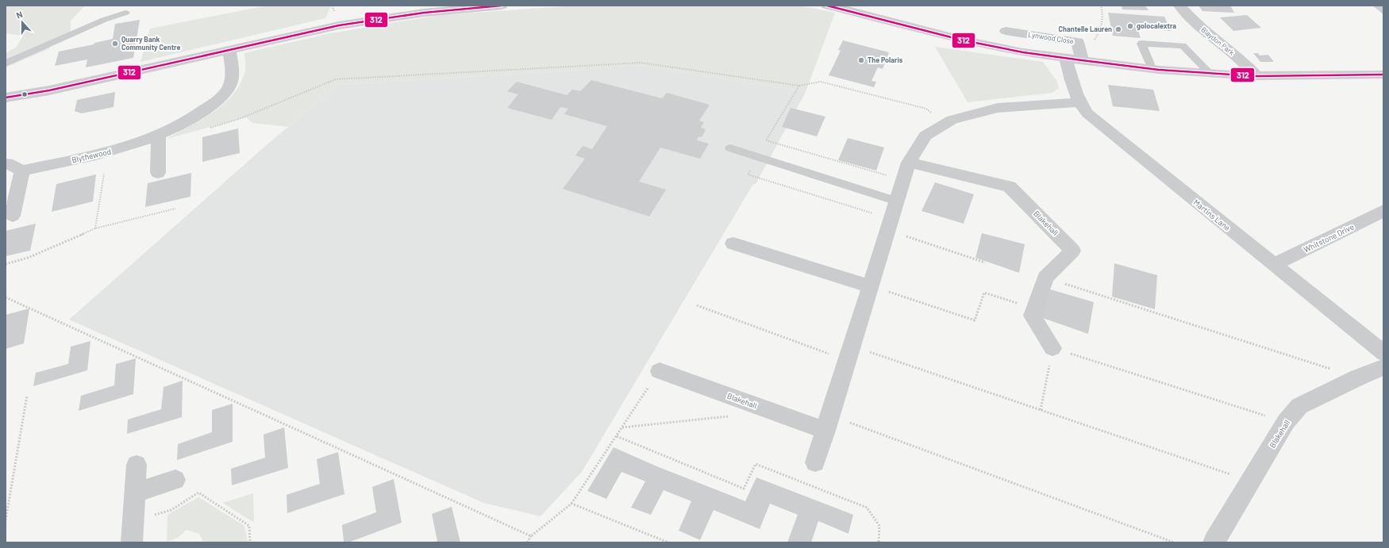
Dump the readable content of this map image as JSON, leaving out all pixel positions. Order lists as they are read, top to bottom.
{
  "streets": {
    "street": [
      "Lynwood Close",
      "Blaydon Park",
      "Blythewood",
      "Martins Lane",
      "Blakehall",
      "Whitstone Drive"
    ]
  },
  "crossings": [
    ["Martins Lane", "Whitstone Drive"]
  ],
  "places": [
    "golocalextra",
    "Chantelle Lauren",
    "Quarry Bank Community Centre",
    "The Polaris"
  ],
  "lines": ["transit line 312"],
  "north": "top"
}
